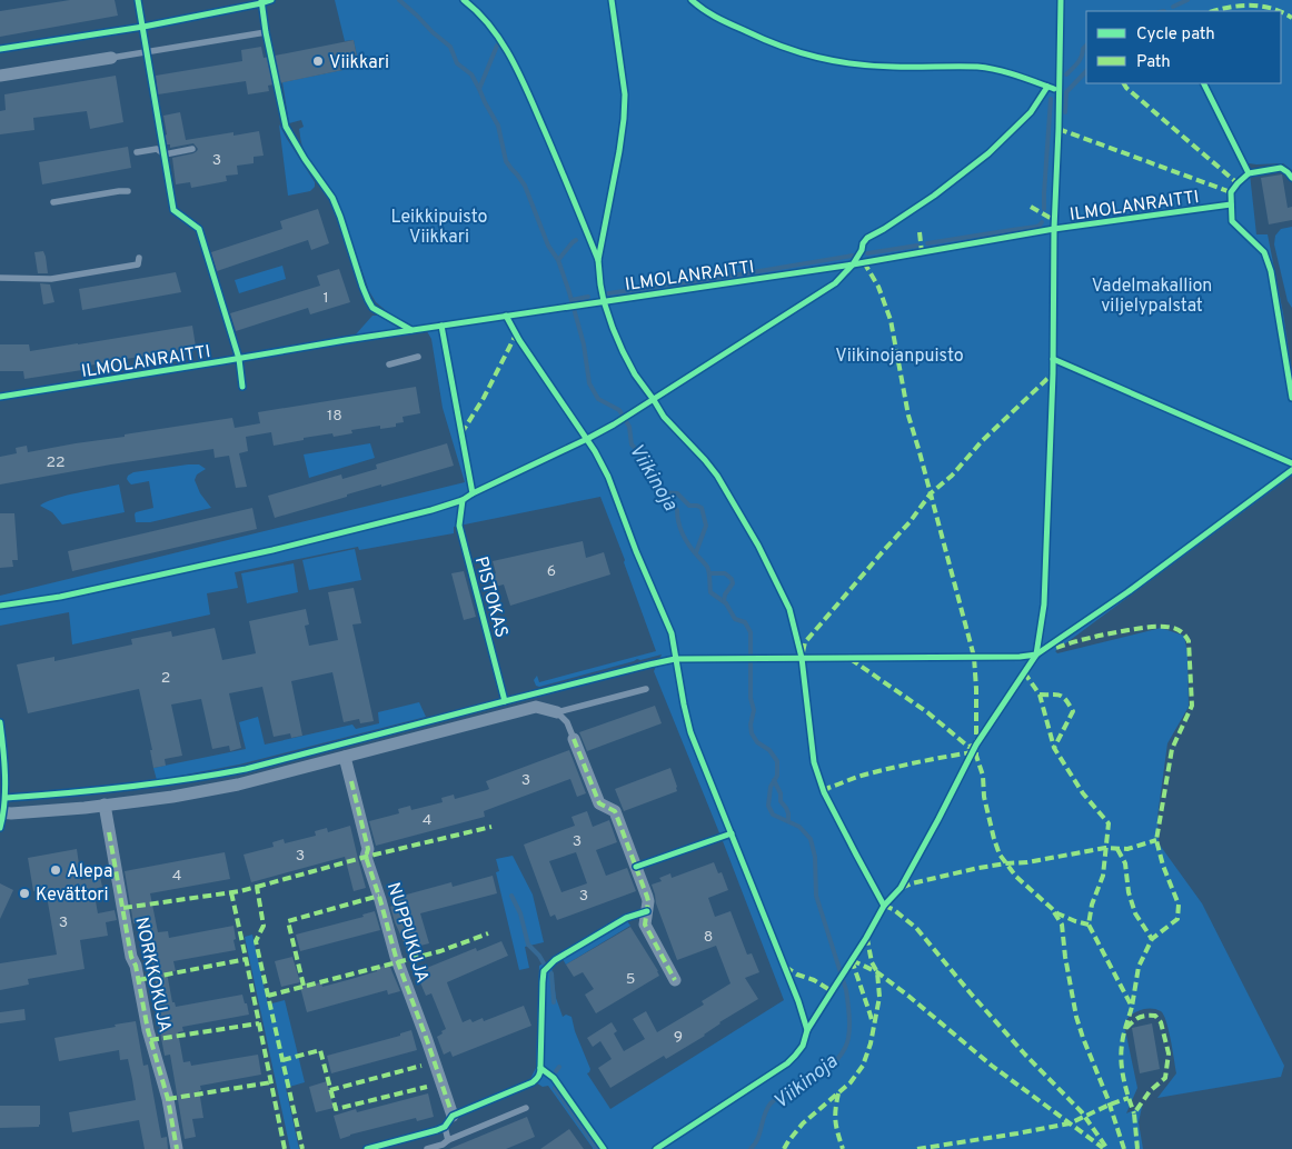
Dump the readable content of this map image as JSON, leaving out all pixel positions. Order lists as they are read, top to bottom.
{
  "streets": {
    "street": ["NUPPUKUJA", "NORKKOKUJA"],
    "cycle path": ["ILMOLANRAITTI", "PISTOKAS"]
  },
  "water": ["Viikinoja"],
  "parks": ["Leikkipuisto Viikkari", "Vadelmakallion viljelypalstat", "Viikinojanpuisto"],
  "places": ["Viikkari", "Alepa", "Kevättori"],
  "house_numbers": [
    "3",
    "1",
    "18",
    "22",
    "6",
    "2",
    "3",
    "4",
    "3",
    "3",
    "4",
    "3",
    "3",
    "8",
    "5",
    "9"
  ],
  "legend": ["Cycle path", "Path"]
}
